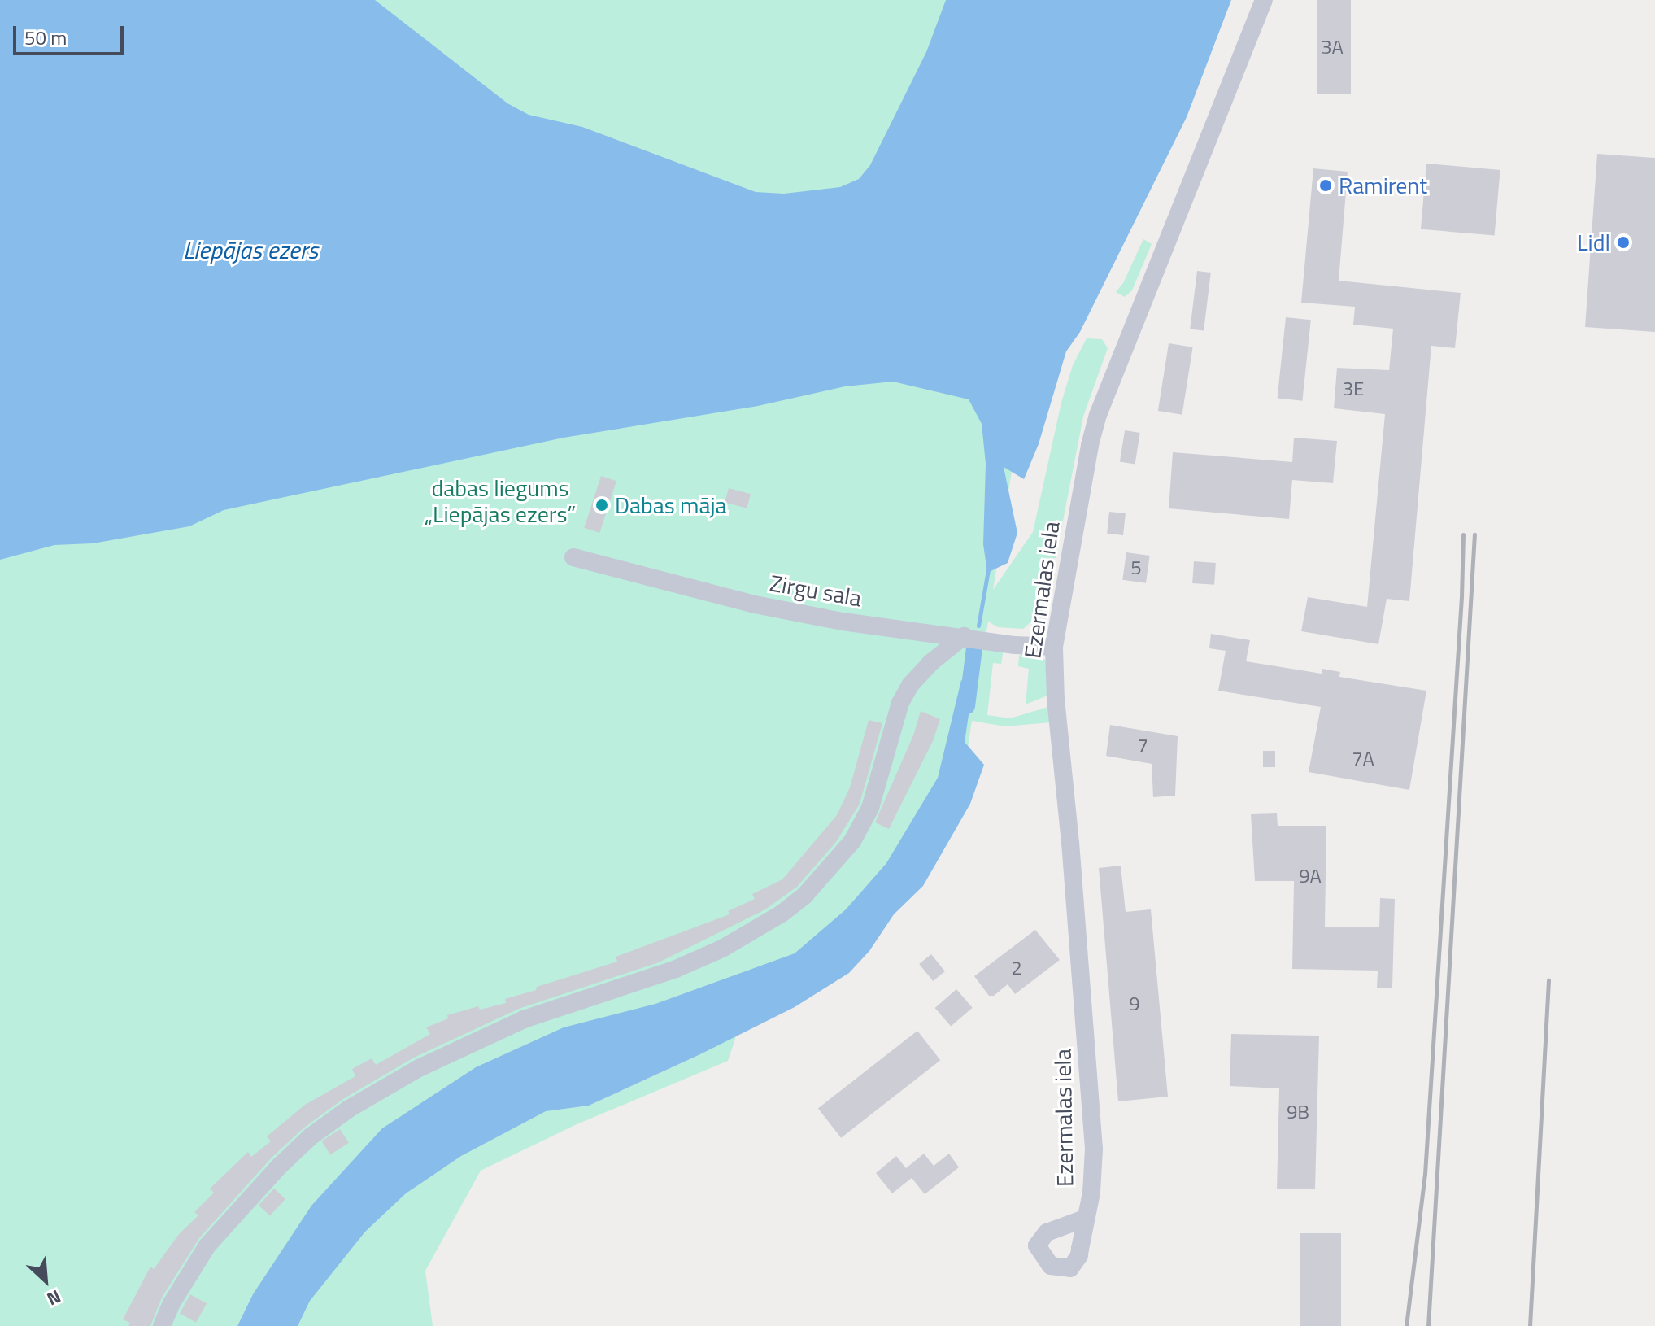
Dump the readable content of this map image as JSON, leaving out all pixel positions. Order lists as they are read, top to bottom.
{
  "streets": {
    "street": ["Ezermalas iela", "Zirgu sala"]
  },
  "crossings": [
    ["Ezermalas iela", "Zirgu sala"]
  ],
  "water": ["Liepājas ezers"],
  "parks": ["dabas liegums „Liepājas ezers”"],
  "places": ["Ramirent", "Lidl", "Dabas māja"],
  "house_numbers": [
    "3A",
    "3E",
    "5",
    "7",
    "7A",
    "9A",
    "2",
    "9",
    "9B"
  ],
  "scale_bar": "50 m",
  "north": "bottom right"
}
